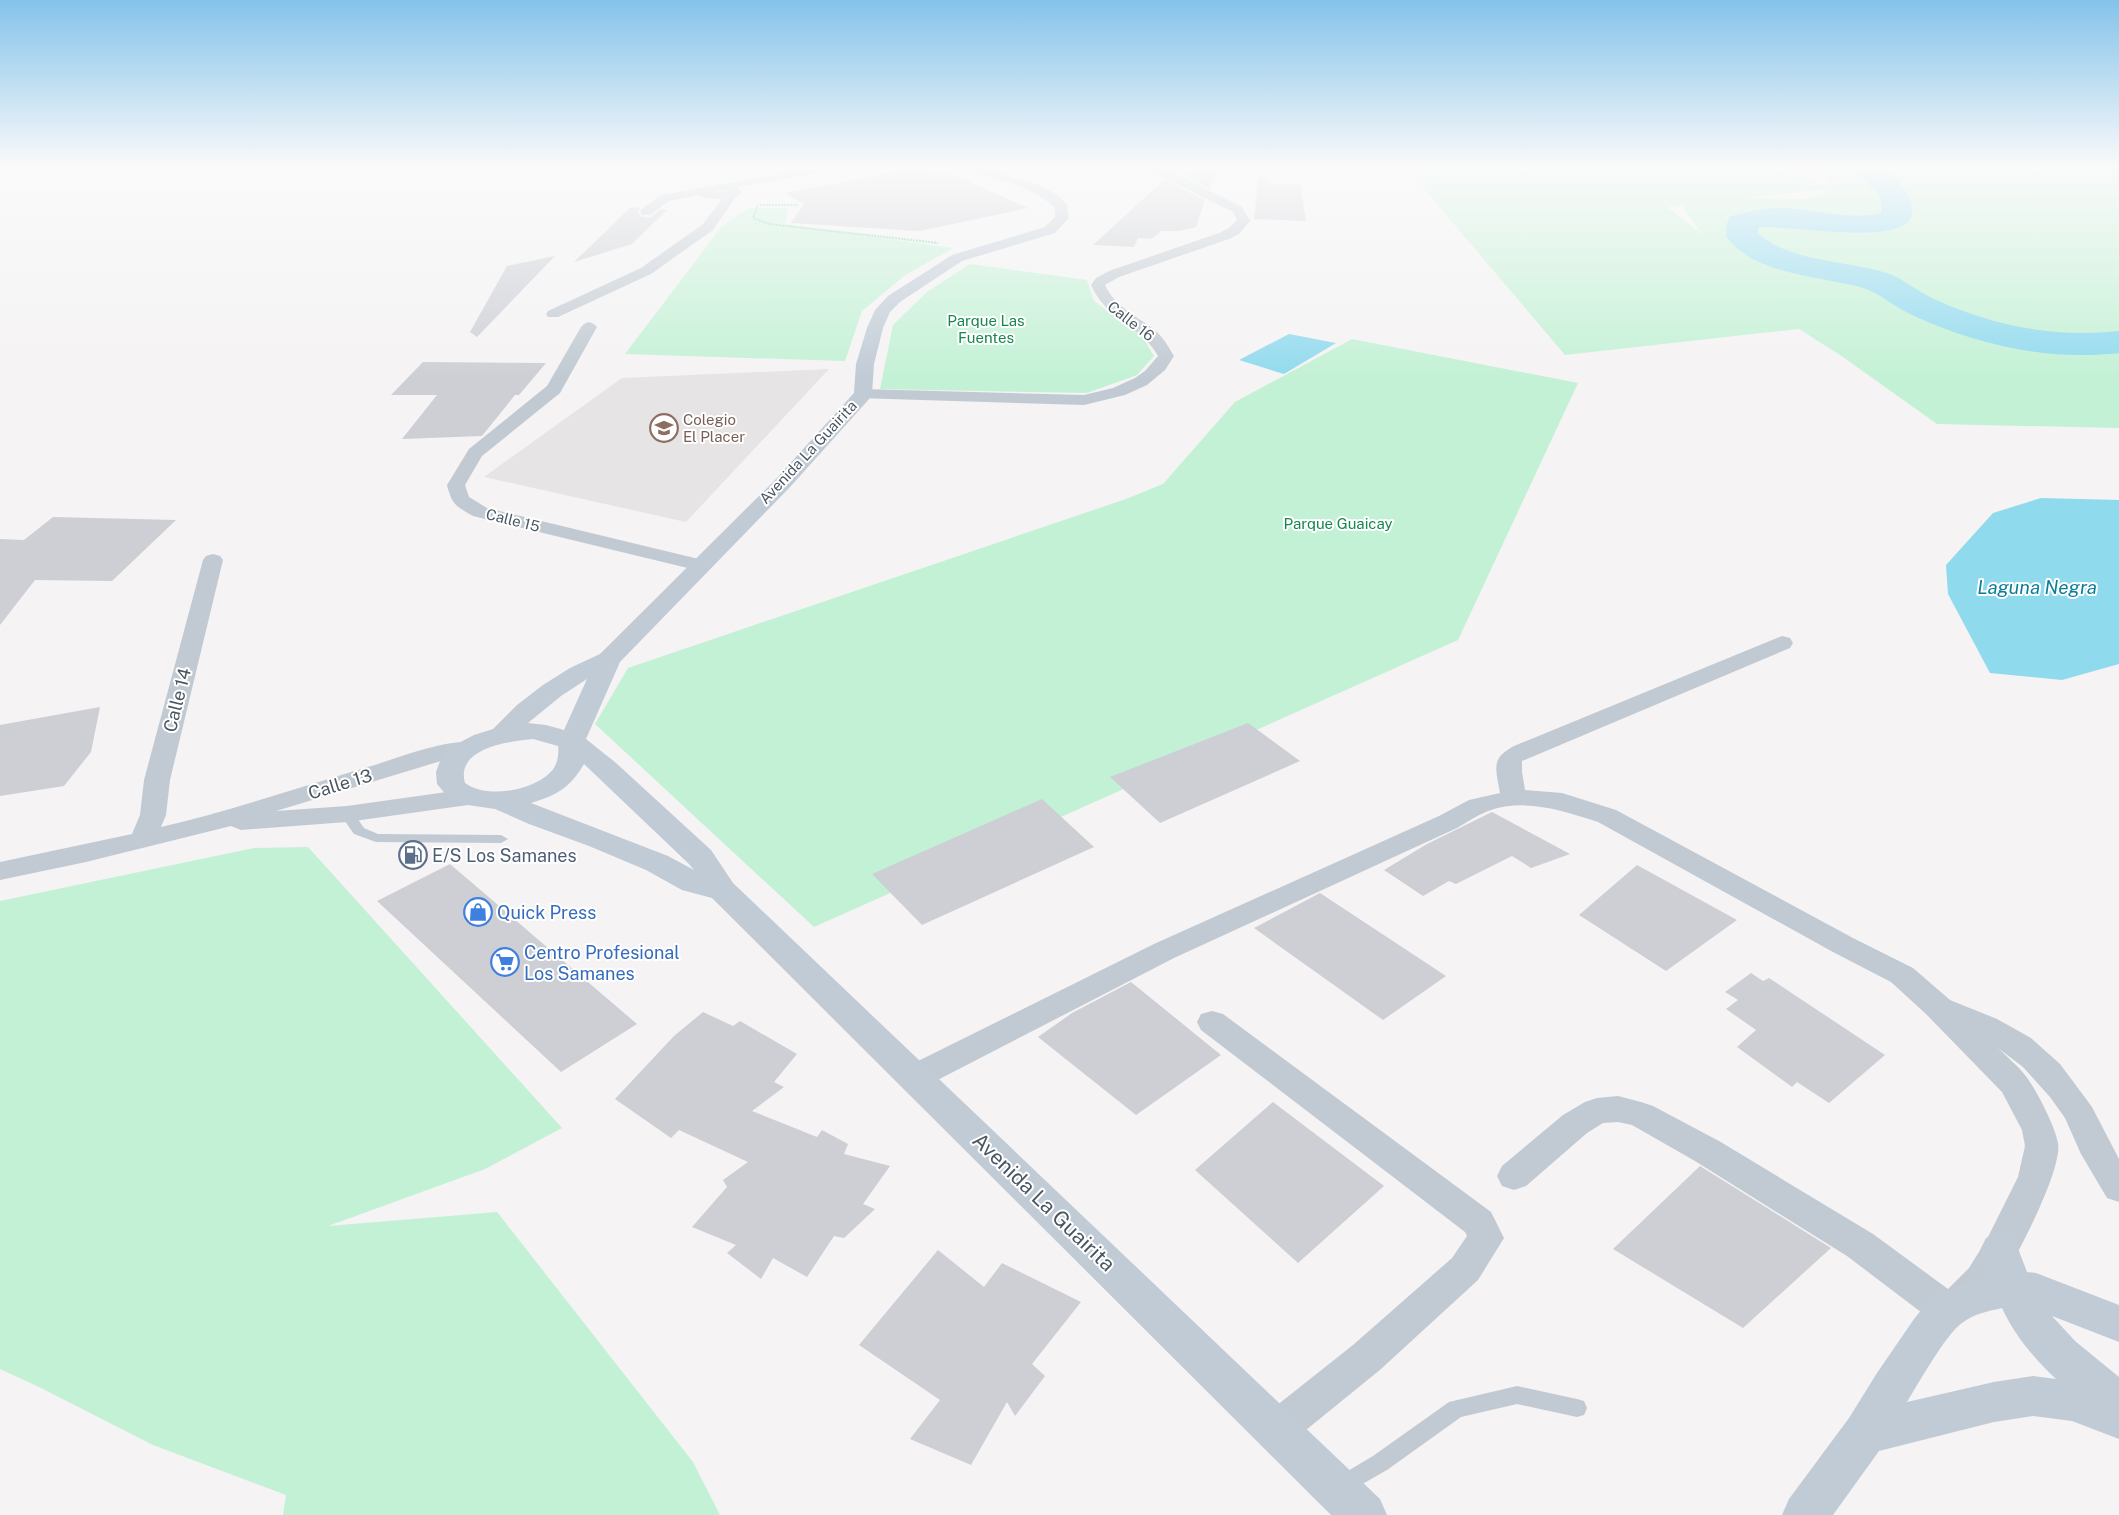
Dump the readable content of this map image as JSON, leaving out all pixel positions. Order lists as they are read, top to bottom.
{
  "streets": {
    "street": [
      "Calle 16",
      "Avenida La Guairita",
      "Calle 15",
      "Calle 14",
      "Calle 13"
    ]
  },
  "crossings": [
    ["Calle 16", "Avenida La Guairita"],
    ["Avenida La Guairita", "Calle 15"],
    ["Avenida La Guairita", "Calle 13"],
    ["Calle 14", "Calle 13"]
  ],
  "water": ["Laguna Negra"],
  "parks": ["Parque Las Fuentes", "Parque Guaicay"],
  "places": {
    "school or university": ["Colegio El Placer"],
    "fuel station": ["E/S Los Samanes"],
    "shop": ["Quick Press"],
    "supermarket": ["Centro Profesional Los Samanes"]
  }
}
